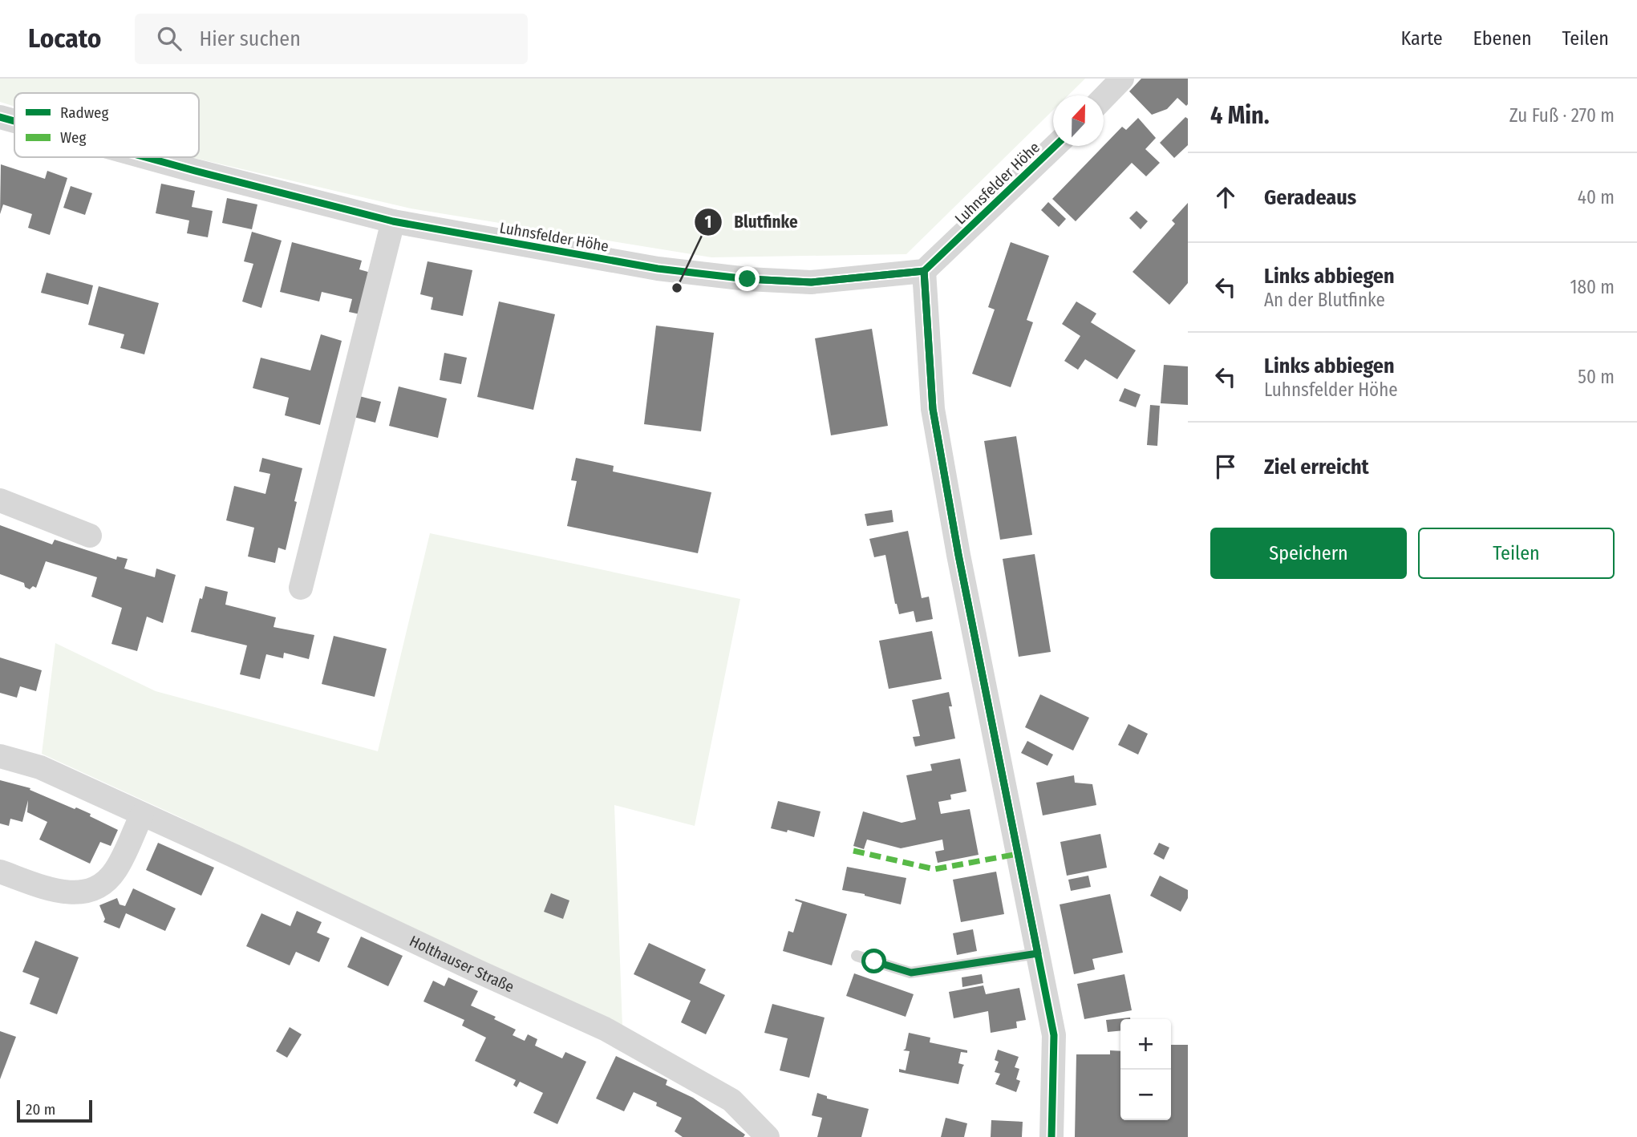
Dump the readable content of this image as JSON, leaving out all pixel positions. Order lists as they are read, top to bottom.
{
  "streets": {
    "street": ["Luhnsfelder Höhe", "Holthauser Straße"]
  },
  "places": ["Blutfinke"],
  "legend": ["Radweg", "Weg"],
  "scale_bar": "20 m",
  "north": "top",
  "page": {
    "header": "Locato",
    "search": "Hier suchen",
    "nav": ["Karte", "Ebenen", "Teilen"],
    "heading": ["4 Min.", "Zu Fuß · 270 m"],
    "list": [
      ["Geradeaus", "40 m"],
      ["Links abbiegen", "An der Blutfinke", "180 m"],
      ["Links abbiegen", "Luhnsfelder Höhe", "50 m"],
      "Ziel erreicht"
    ],
    "buttons": ["Speichern", "Teilen"],
    "map_buttons": ["+", "−"],
    "scale": "20 m"
  }
}
